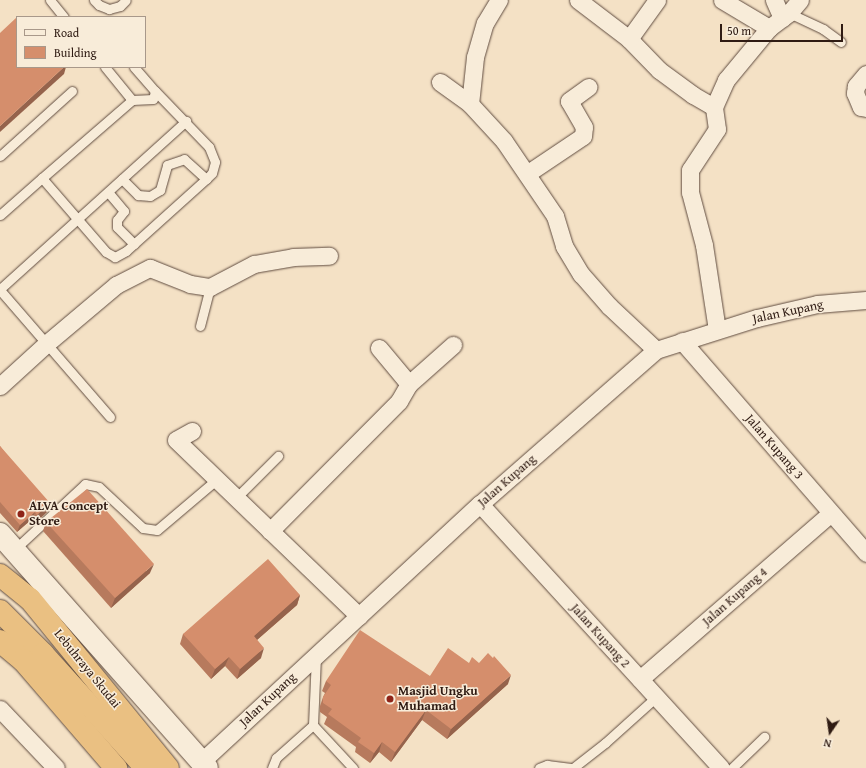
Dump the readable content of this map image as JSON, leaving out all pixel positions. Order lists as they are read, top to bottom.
{
  "streets": {
    "highway": ["Lebuhraya Skudai"],
    "street": [
      "Jalan Kupang",
      "Jalan Kupang 3",
      "Jalan Kupang 4",
      "Jalan Kupang 2"
    ]
  },
  "crossings": [
    ["Jalan Kupang", "Jalan Kupang 3"],
    ["Jalan Kupang", "Jalan Kupang 2"],
    ["Jalan Kupang 3", "Jalan Kupang 4"],
    ["Jalan Kupang 4", "Jalan Kupang 2"]
  ],
  "places": ["ALVA Concept Store", "Masjid Ungku Muhamad"],
  "legend": ["Road", "Building"],
  "scale_bar": "50 m",
  "north": "bottom"
}
